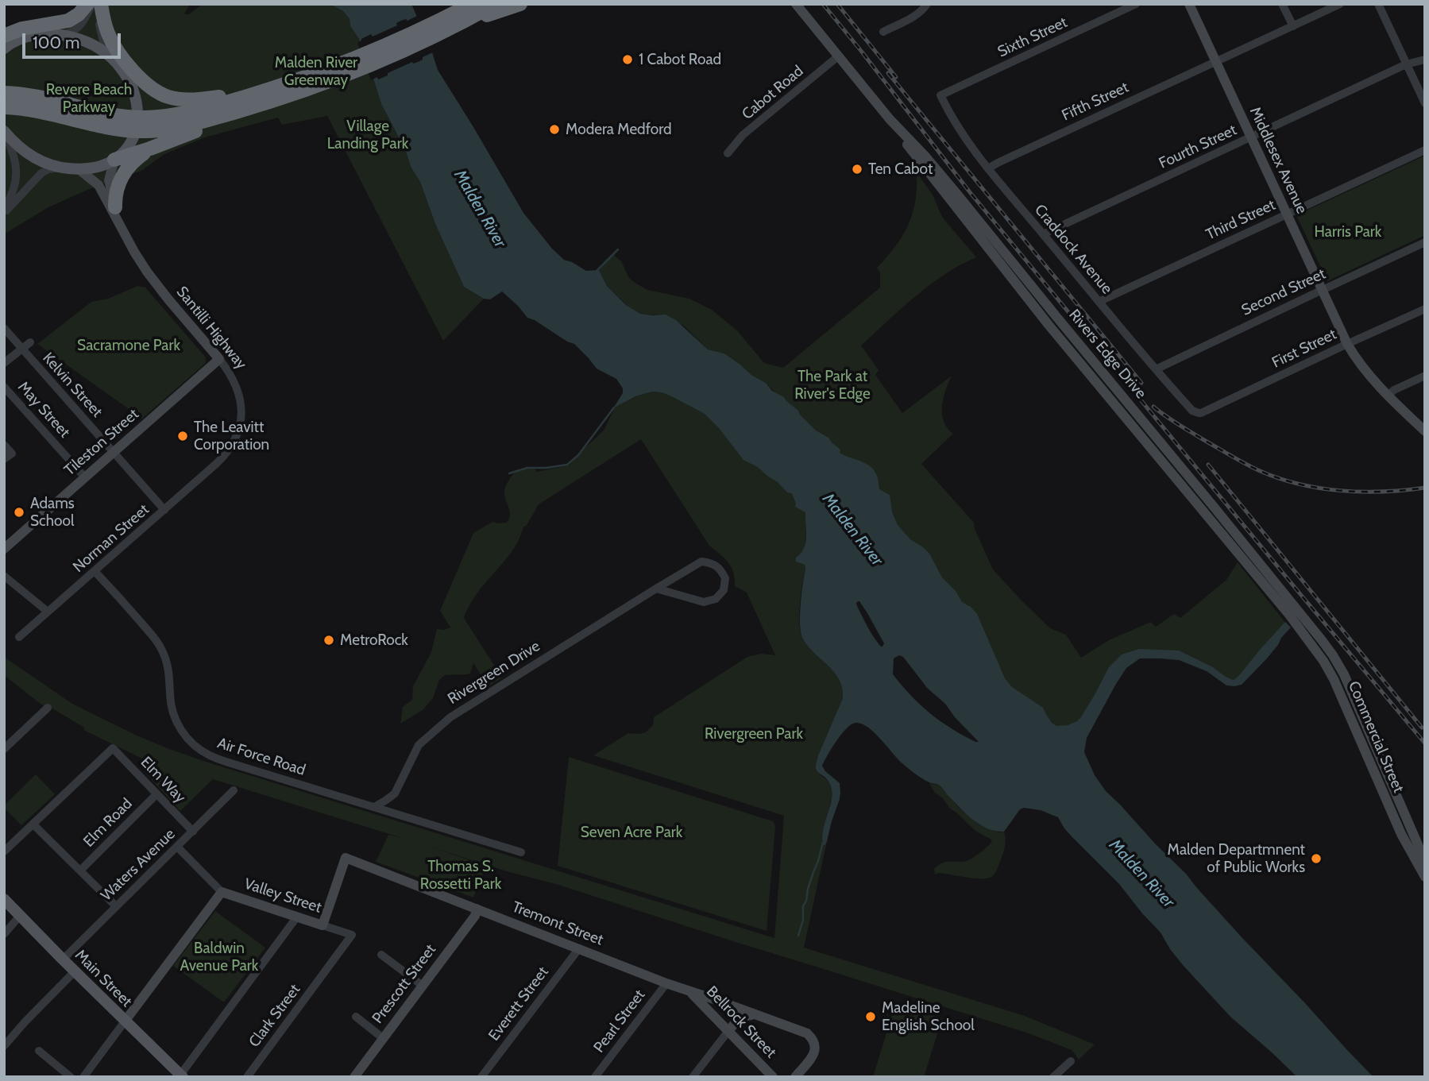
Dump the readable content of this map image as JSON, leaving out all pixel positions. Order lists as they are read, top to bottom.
{
  "streets": {
    "main road": [
      "Middlesex Avenue",
      "Santilli Highway",
      "Rivers Edge Drive",
      "Tileston Street",
      "Commercial Street",
      "Valley Street",
      "Tremont Street",
      "Main Street",
      "Prescott Street",
      "Bellrock Street"
    ],
    "street": [
      "Sixth Street",
      "Cabot Road",
      "Fifth Street",
      "Fourth Street",
      "Third Street",
      "Craddock Avenue",
      "Second Street",
      "First Street",
      "Kelvin Street",
      "May Street",
      "Norman Street",
      "Rivergreen Drive",
      "Air Force Road",
      "Elm Way",
      "Elm Road",
      "Waters Avenue",
      "Everett Street",
      "Clark Street",
      "Pearl Street"
    ]
  },
  "crossings": [
    ["Sixth Street", "Craddock Avenue"],
    ["Cabot Road", "Rivers Edge Drive"],
    ["Fifth Street", "Middlesex Avenue"],
    ["Fifth Street", "Craddock Avenue"],
    ["Fourth Street", "Middlesex Avenue"],
    ["Fourth Street", "Craddock Avenue"],
    ["Middlesex Avenue", "Third Street"],
    ["Middlesex Avenue", "Second Street"],
    ["Middlesex Avenue", "First Street"],
    ["Third Street", "Craddock Avenue"],
    ["Craddock Avenue", "Second Street"],
    ["Craddock Avenue", "First Street"],
    ["Santilli Highway", "Tileston Street"],
    ["Santilli Highway", "Norman Street"],
    ["Rivers Edge Drive", "Commercial Street"],
    ["Kelvin Street", "Tileston Street"],
    ["Kelvin Street", "Norman Street"],
    ["May Street", "Tileston Street"],
    ["Norman Street", "Air Force Road"],
    ["Rivergreen Drive", "Air Force Road"],
    ["Elm Way", "Elm Road"],
    ["Elm Way", "Waters Avenue"],
    ["Waters Avenue", "Valley Street"],
    ["Waters Avenue", "Main Street"],
    ["Valley Street", "Tremont Street"],
    ["Valley Street", "Clark Street"],
    ["Tremont Street", "Prescott Street"],
    ["Tremont Street", "Everett Street"],
    ["Tremont Street", "Pearl Street"],
    ["Tremont Street", "Bellrock Street"]
  ],
  "water": ["Malden River"],
  "parks": [
    "Malden River Greenway",
    "Revere Beach Parkway",
    "Village Landing Park",
    "Harris Park",
    "Sacramone Park",
    "The Park at River's Edge",
    "Rivergreen Park",
    "Seven Acre Park",
    "Thomas S. Rossetti Park",
    "Baldwin Avenue Park"
  ],
  "places": [
    "1 Cabot Road",
    "Modera Medford",
    "Ten Cabot",
    "The Leavitt Corporation",
    "Adams School",
    "MetroRock",
    "Malden Departmnent of Public Works",
    "Madeline English School"
  ],
  "scale_bar": "100 m"
}
